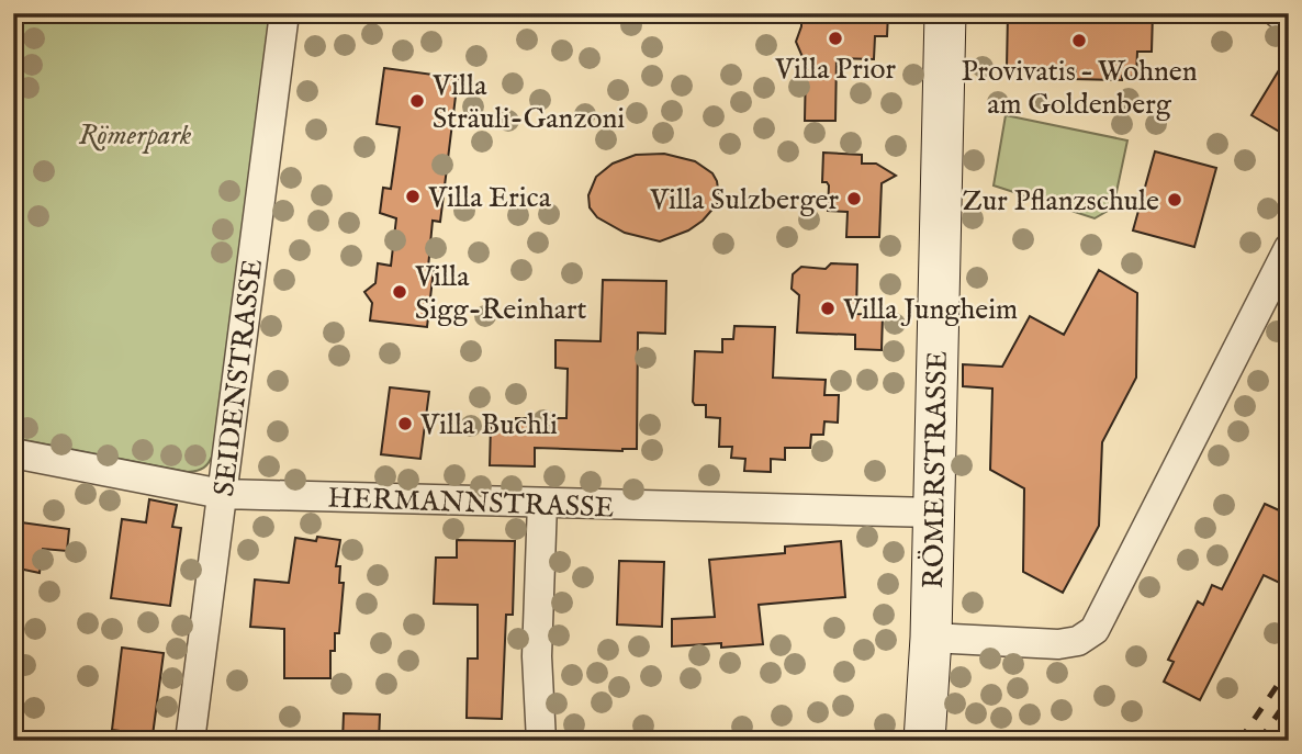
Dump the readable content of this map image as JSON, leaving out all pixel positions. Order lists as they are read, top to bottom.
{
  "streets": {
    "main road": ["RÖMERSTRASSE"],
    "street": ["SEIDENSTRASSE", "HERMANNSTRASSE"]
  },
  "crossings": [
    ["SEIDENSTRASSE", "HERMANNSTRASSE"],
    ["RÖMERSTRASSE", "HERMANNSTRASSE"]
  ],
  "parks": ["Römerpark"],
  "places": [
    "Villa Prior",
    "Provivatis – Wohnen am Goldenberg",
    "Villa Sträuli-Ganzoni",
    "Villa Erica",
    "Villa Sulzberger",
    "Zur Pflanzschule",
    "Villa Sigg-Reinhart",
    "Villa Jungheim",
    "Villa Buchli"
  ]
}
